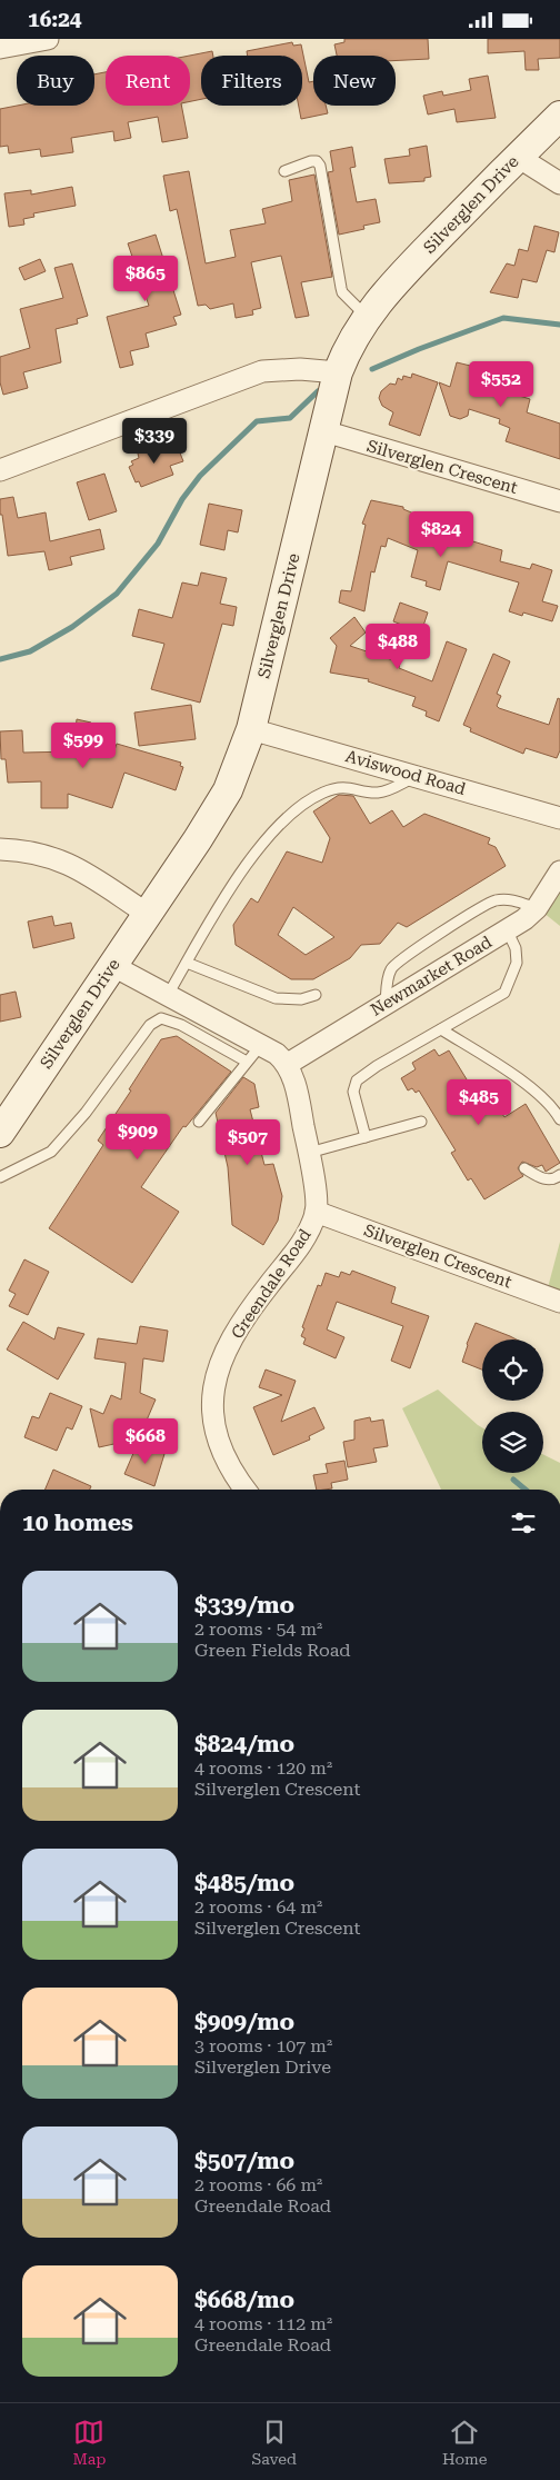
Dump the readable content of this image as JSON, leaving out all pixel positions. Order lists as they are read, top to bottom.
{
  "streets": {
    "street": [
      "Silverglen Drive",
      "Silverglen Crescent",
      "Aviswood Road",
      "Newmarket Road",
      "Greendale Road"
    ]
  },
  "crossings": [
    ["Silverglen Drive", "Silverglen Crescent"],
    ["Silverglen Drive", "Aviswood Road"],
    ["Silverglen Crescent", "Greendale Road"],
    ["Newmarket Road", "Greendale Road"]
  ],
  "page": {
    "status": "16:24",
    "chip": [
      "Buy",
      "Rent",
      "Filters",
      "New"
    ],
    "price": [
      "$865",
      "$552",
      "$339",
      "$824",
      "$488",
      "$599",
      "$485",
      "$909",
      "$507",
      "$668"
    ],
    "heading": "10 homes",
    "list": [
      {
        "name": "$339/mo",
        "note": "2 rooms · 54 m² · Green Fields Road"
      },
      {
        "name": "$824/mo",
        "note": "4 rooms · 120 m² · Silverglen Crescent"
      },
      {
        "name": "$485/mo",
        "note": "2 rooms · 64 m² · Silverglen Crescent"
      },
      {
        "name": "$909/mo",
        "note": "3 rooms · 107 m² · Silverglen Drive"
      },
      {
        "name": "$507/mo",
        "note": "2 rooms · 66 m² · Greendale Road"
      },
      {
        "name": "$668/mo",
        "note": "4 rooms · 112 m² · Greendale Road"
      }
    ],
    "tabs": ["Map", "Saved", "Home"]
  }
}
